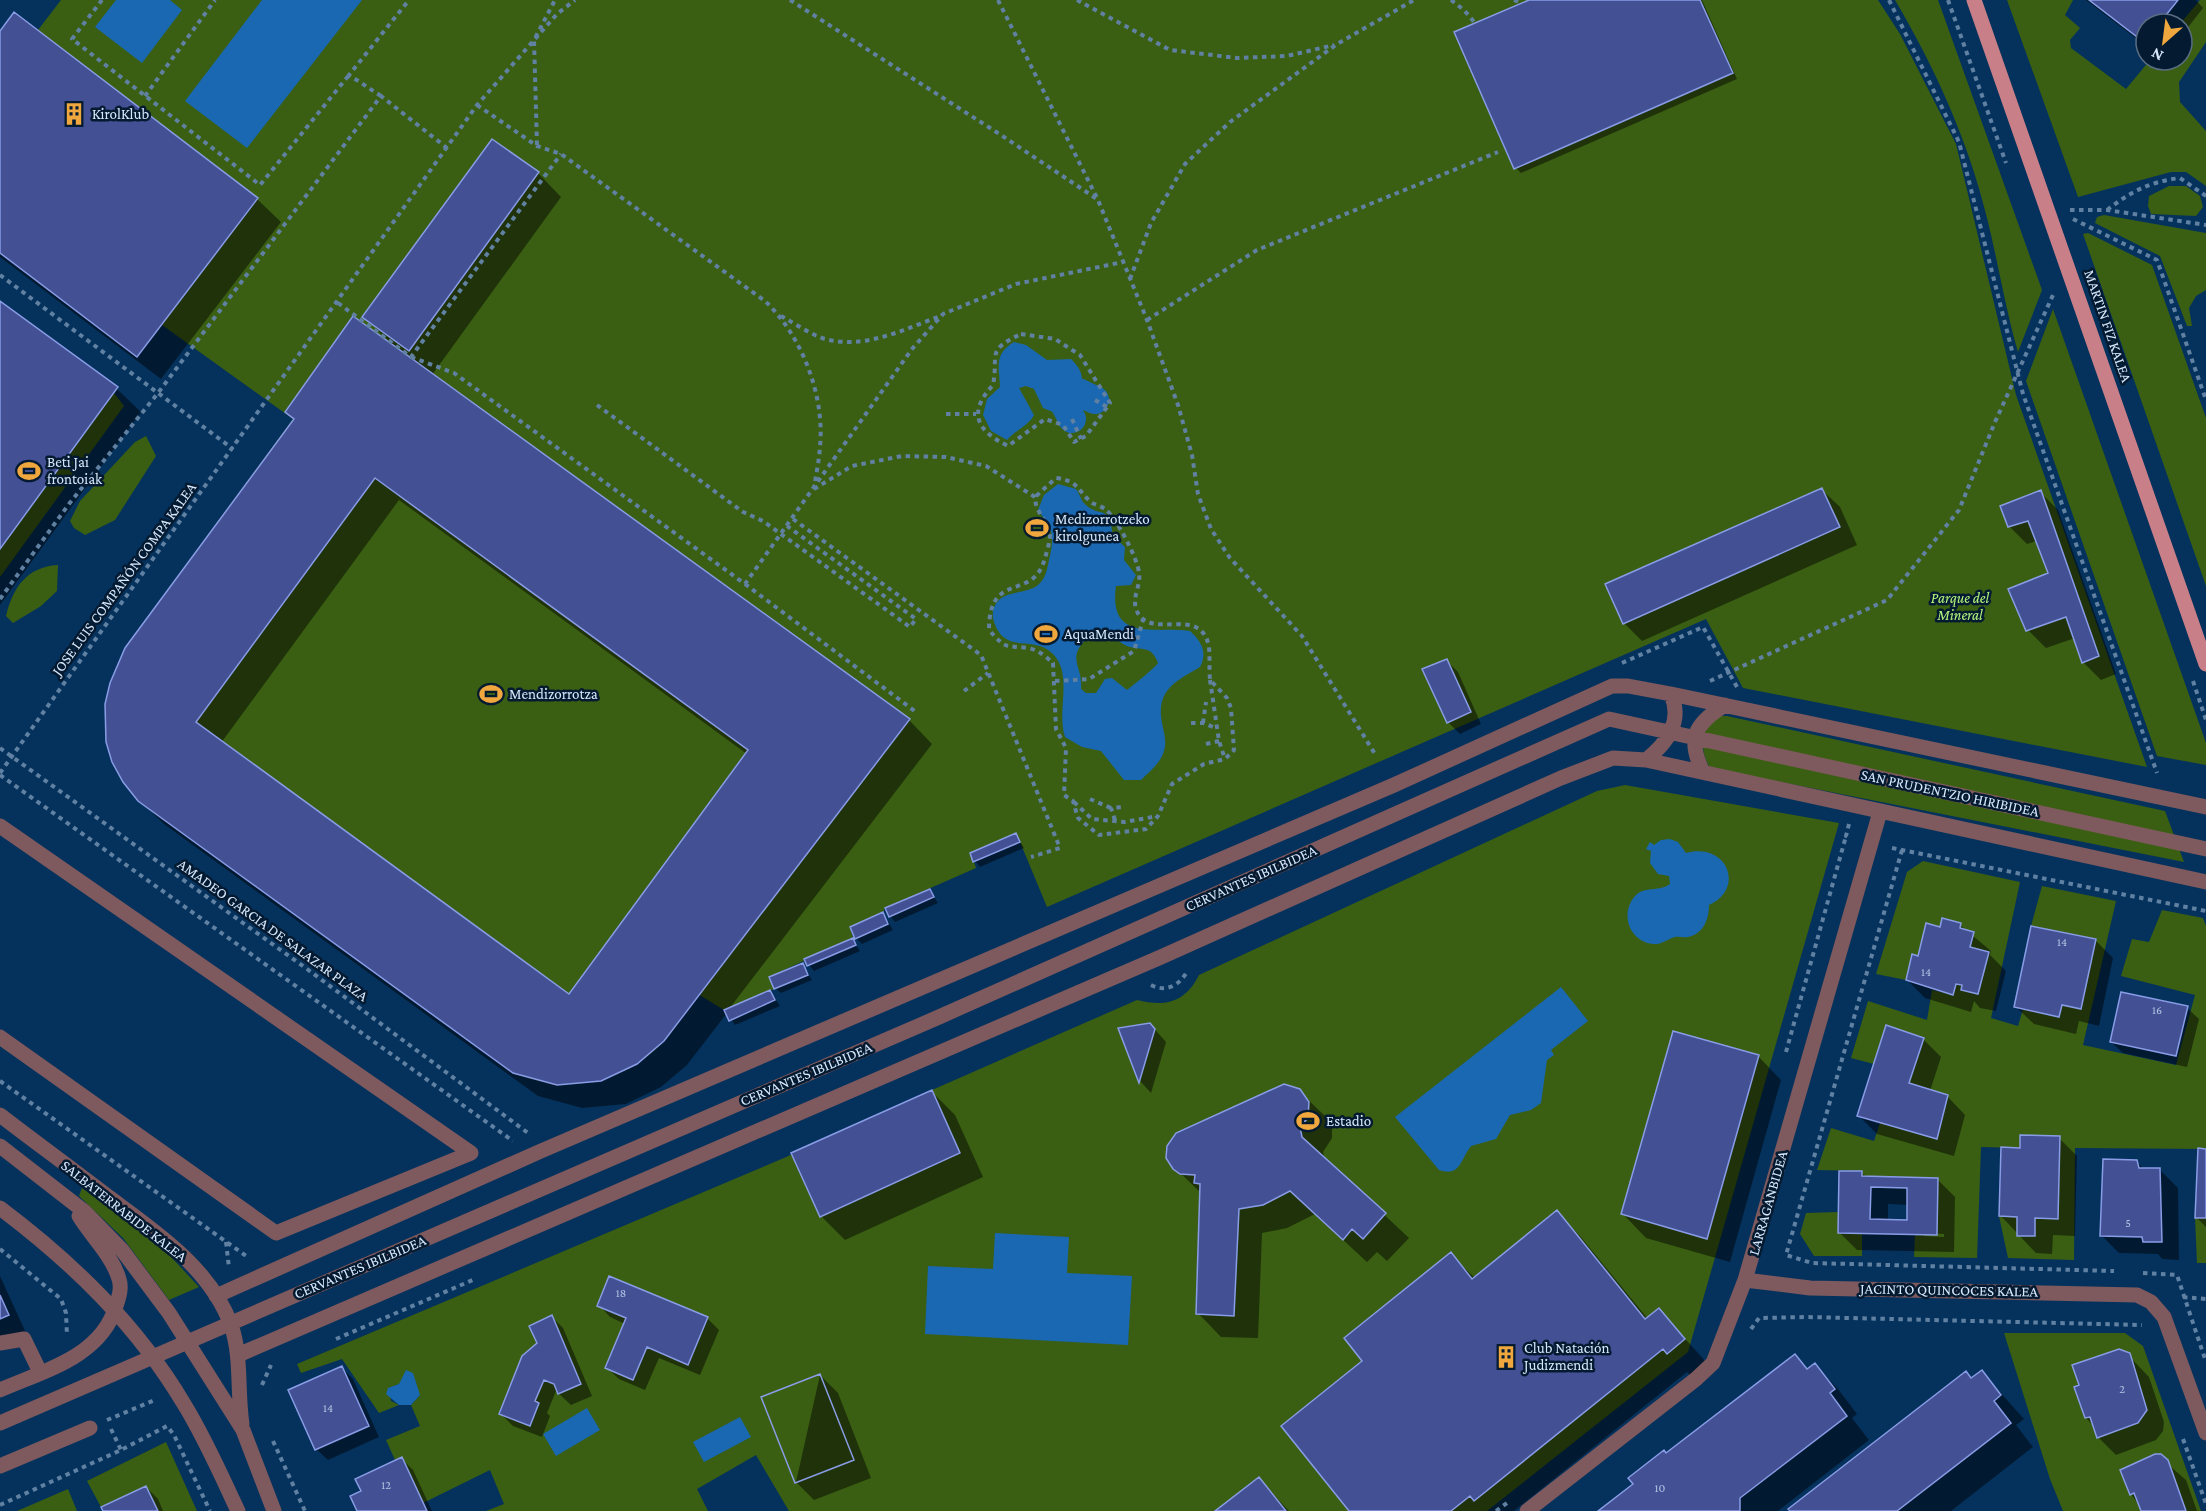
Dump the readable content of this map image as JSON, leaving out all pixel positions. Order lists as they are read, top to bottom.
{
  "streets": {
    "main road": ["MARTIN FIZ KALEA"],
    "street": [
      "SAN PRUDENTZIO HIRIBIDEA",
      "CERVANTES IBILBIDEA",
      "LARRAGANBIDEA",
      "SALBATERRABIDE KALEA",
      "JACINTO QUINCOCES KALEA"
    ],
    "path": ["JOSE LUIS COMPAÑÓN COMPA KALEA", "AMADEO GARCIA DE SALAZAR PLAZA"]
  },
  "crossings": [
    ["JOSE LUIS COMPAÑÓN COMPA KALEA", "AMADEO GARCIA DE SALAZAR PLAZA"],
    ["SAN PRUDENTZIO HIRIBIDEA", "CERVANTES IBILBIDEA"],
    ["CERVANTES IBILBIDEA", "AMADEO GARCIA DE SALAZAR PLAZA"],
    ["CERVANTES IBILBIDEA", "SALBATERRABIDE KALEA"],
    ["LARRAGANBIDEA", "JACINTO QUINCOCES KALEA"]
  ],
  "parks": ["Parque del Mineral"],
  "places": {
    "building": ["KirolKlub", "Club Natación Judizmendi"],
    "sports": [
      "Beti Jai frontoiak",
      "Medizorrotzeko kirolgunea",
      "AquaMendi",
      "Mendizorrotza",
      "Estadio"
    ]
  },
  "house_numbers": [
    "14",
    "14",
    "16",
    "5",
    "18",
    "2",
    "14",
    "12",
    "10"
  ],
  "north": "bottom left"
}
